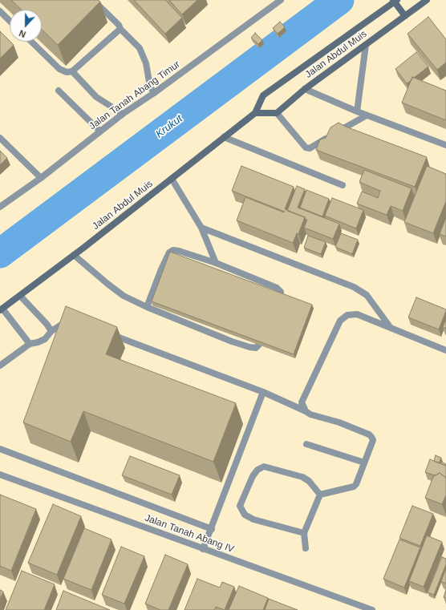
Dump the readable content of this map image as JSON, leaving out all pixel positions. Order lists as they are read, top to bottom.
{
  "streets": {
    "main road": ["Jalan Abdul Muis"],
    "street": ["Jalan Tanah Abang Timur", "Jalan Tanah Abang IV"]
  },
  "water": ["Krukut"],
  "north": "bottom"
}
